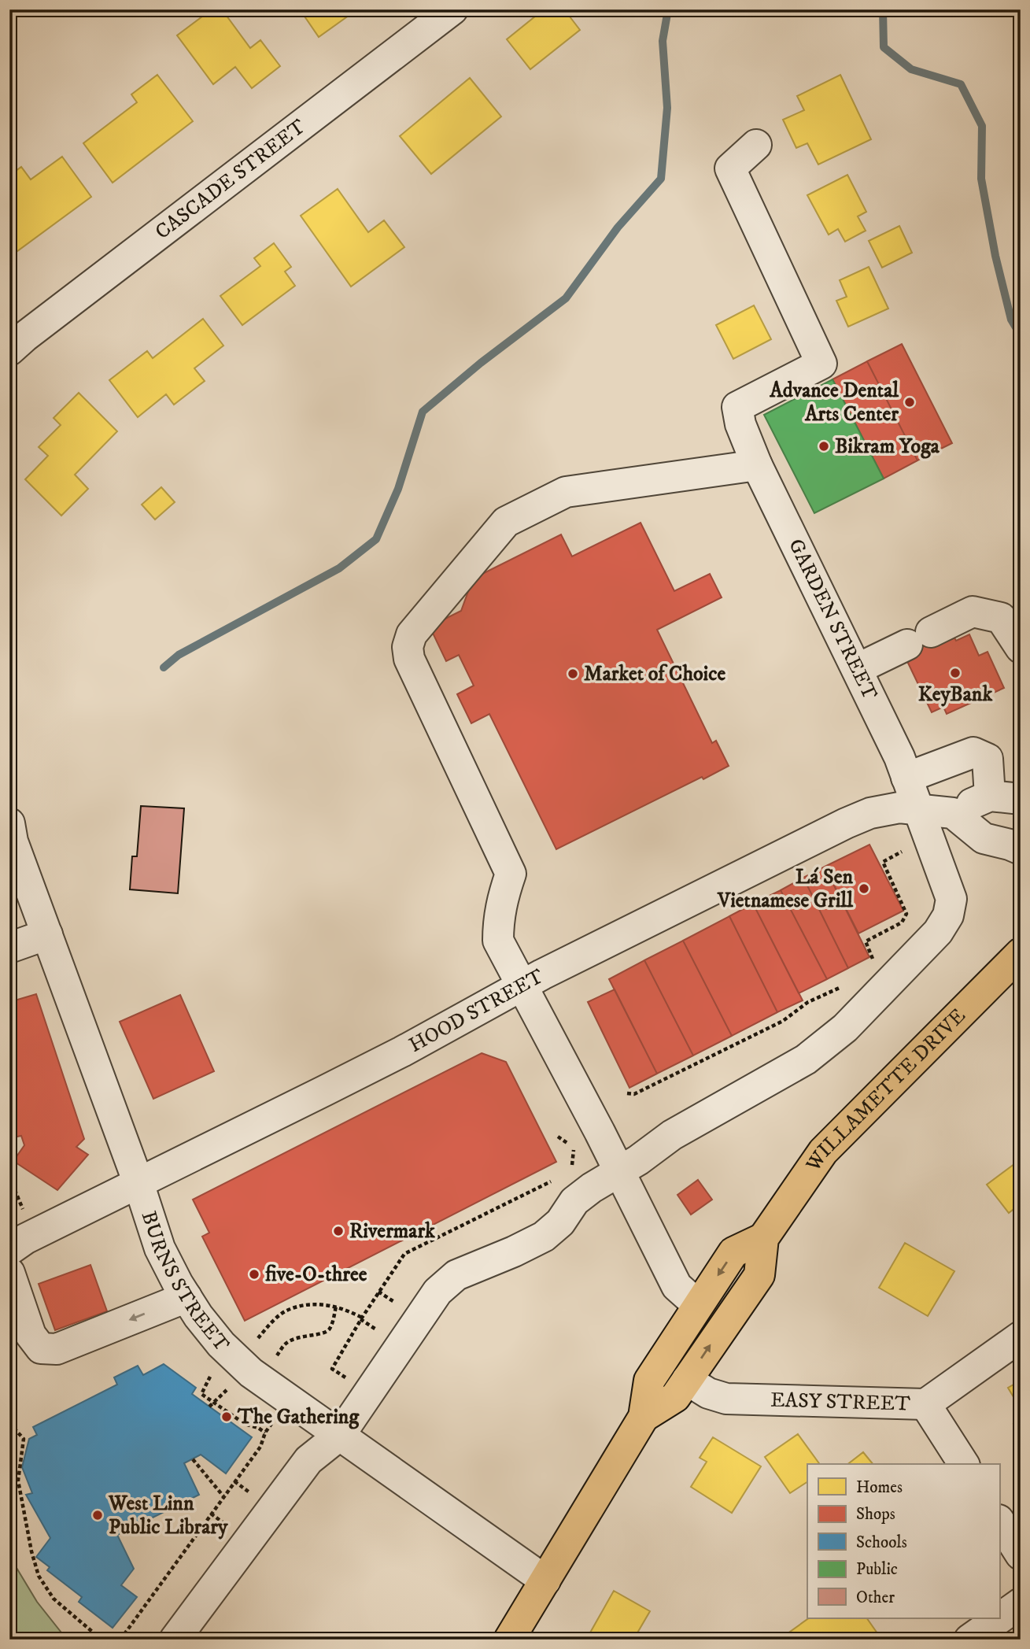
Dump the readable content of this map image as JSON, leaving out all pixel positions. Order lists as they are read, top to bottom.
{
  "streets": {
    "main road": ["WILLAMETTE DRIVE"],
    "street": [
      "CASCADE STREET",
      "GARDEN STREET",
      "HOOD STREET",
      "BURNS STREET",
      "EASY STREET"
    ]
  },
  "crossings": [
    ["GARDEN STREET", "HOOD STREET"],
    ["GARDEN STREET", "BURNS STREET"],
    ["HOOD STREET", "BURNS STREET"],
    ["WILLAMETTE DRIVE", "BURNS STREET"],
    ["WILLAMETTE DRIVE", "EASY STREET"]
  ],
  "places": [
    "Advance Dental Arts Center",
    "Bikram Yoga",
    "KeyBank",
    "Market of Choice",
    "Lá Sen Vietnamese Grill",
    "Rivermark",
    "five-O-three",
    "The Gathering",
    "West Linn Public Library"
  ],
  "legend": [
    "Homes",
    "Shops",
    "Schools",
    "Public",
    "Other"
  ]
}
